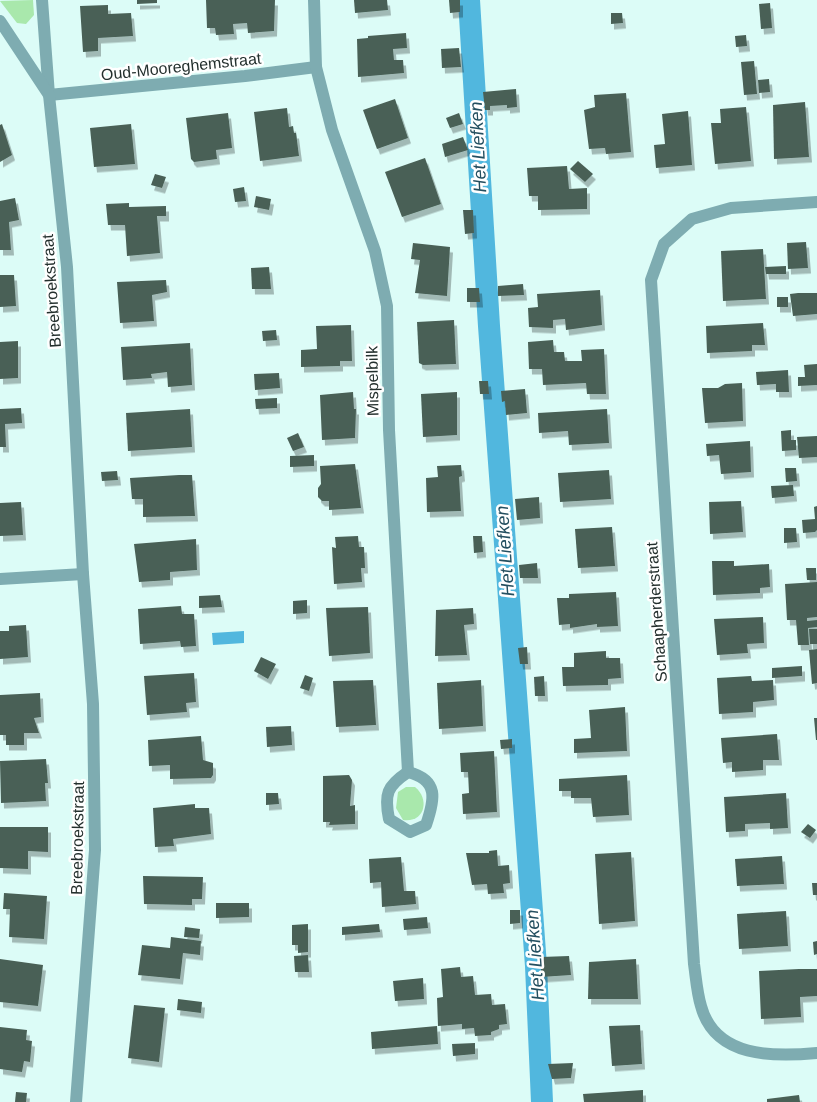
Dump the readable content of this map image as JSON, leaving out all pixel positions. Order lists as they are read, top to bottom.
{
  "streets": {
    "street": [
      "Oud-Mooreghemstraat",
      "Breebroekstraat",
      "Mispelbilk",
      "Schaapherderstraat"
    ]
  },
  "crossings": [
    ["Oud-Mooreghemstraat", "Breebroekstraat"],
    ["Oud-Mooreghemstraat", "Mispelbilk"]
  ],
  "water": ["Het Liefken"]
}
